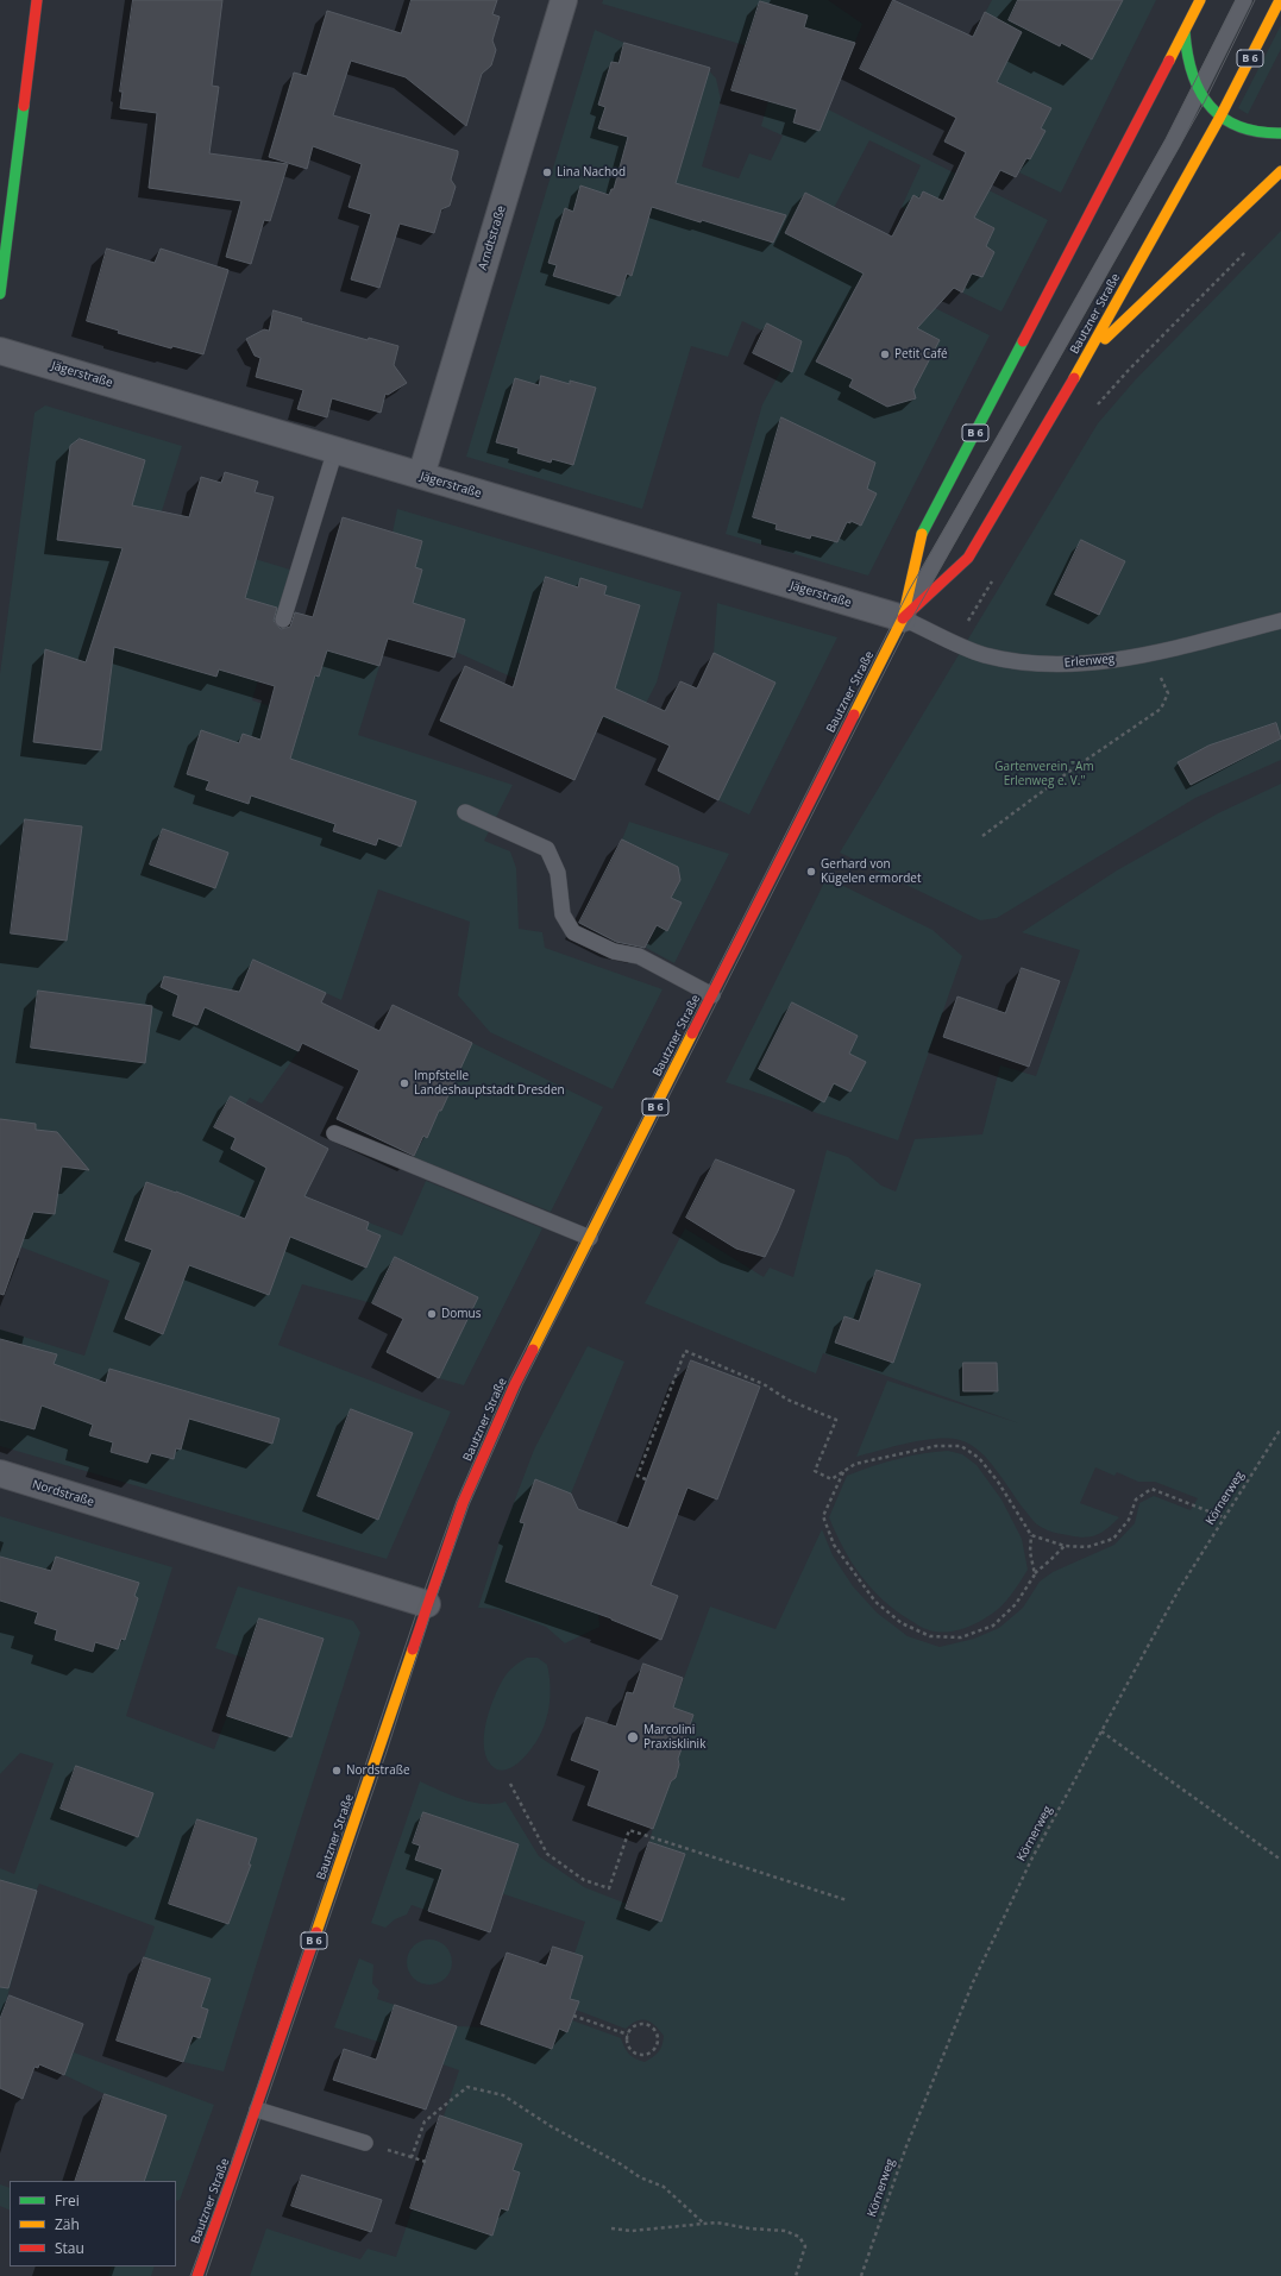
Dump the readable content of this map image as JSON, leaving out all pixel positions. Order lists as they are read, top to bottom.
{
  "streets": {
    "main road": ["B 6", "Bautzner Straße"],
    "street": ["Arndtstraße", "Jägerstraße", "Nordstraße"],
    "lane": ["Erlenweg"],
    "path": ["Körnerweg"]
  },
  "crossings": [
    ["Arndtstraße", "Jägerstraße"],
    ["Bautzner Straße", "Jägerstraße"],
    ["Bautzner Straße", "Erlenweg"],
    ["Bautzner Straße", "Nordstraße"],
    ["Jägerstraße", "Erlenweg"]
  ],
  "parks": ["Gartenverein \"Am Erlenweg e. V.\""],
  "places": [
    "Lina Nachod",
    "Petit Café",
    "Gerhard von Kügelen ermordet",
    "Impfstelle Landeshauptstadt Dresden",
    "Domus",
    "Marcolini Praxisklinik",
    "Nordstraße"
  ],
  "legend": ["Frei", "Zäh", "Stau"]
}
